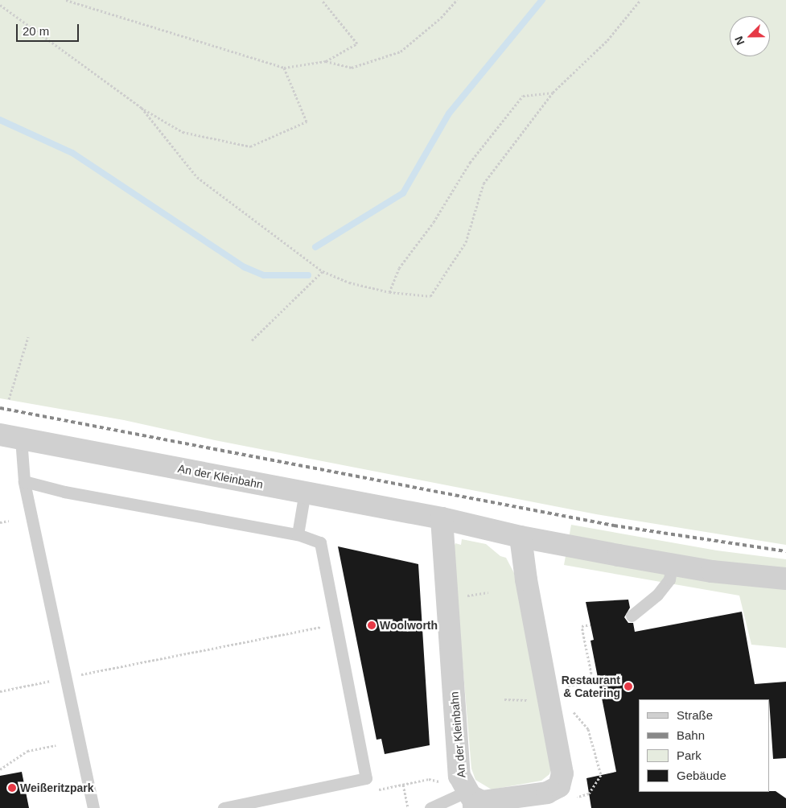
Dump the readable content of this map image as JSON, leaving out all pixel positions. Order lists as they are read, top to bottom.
{
  "streets": {
    "street": ["An der Kleinbahn"]
  },
  "places": ["Woolworth", "Restaurant & Catering", "Weißeritzpark"],
  "legend": [
    "Straße",
    "Bahn",
    "Park",
    "Gebäude"
  ],
  "scale_bar": "20 m",
  "north": "bottom left"
}
